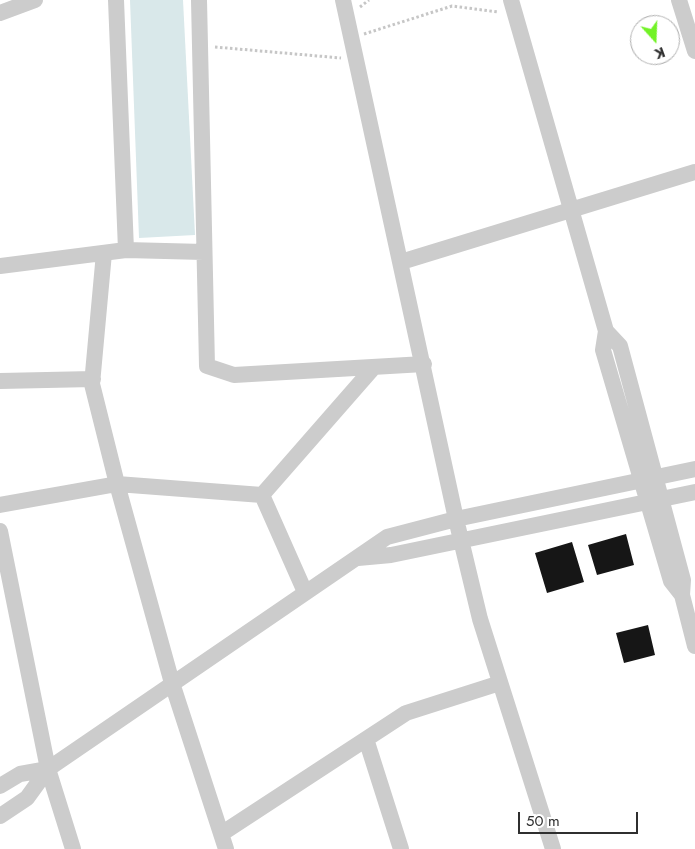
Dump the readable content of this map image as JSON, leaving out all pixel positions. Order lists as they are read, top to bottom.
{
  "scale_bar": "50 m",
  "north": "bottom"
}
